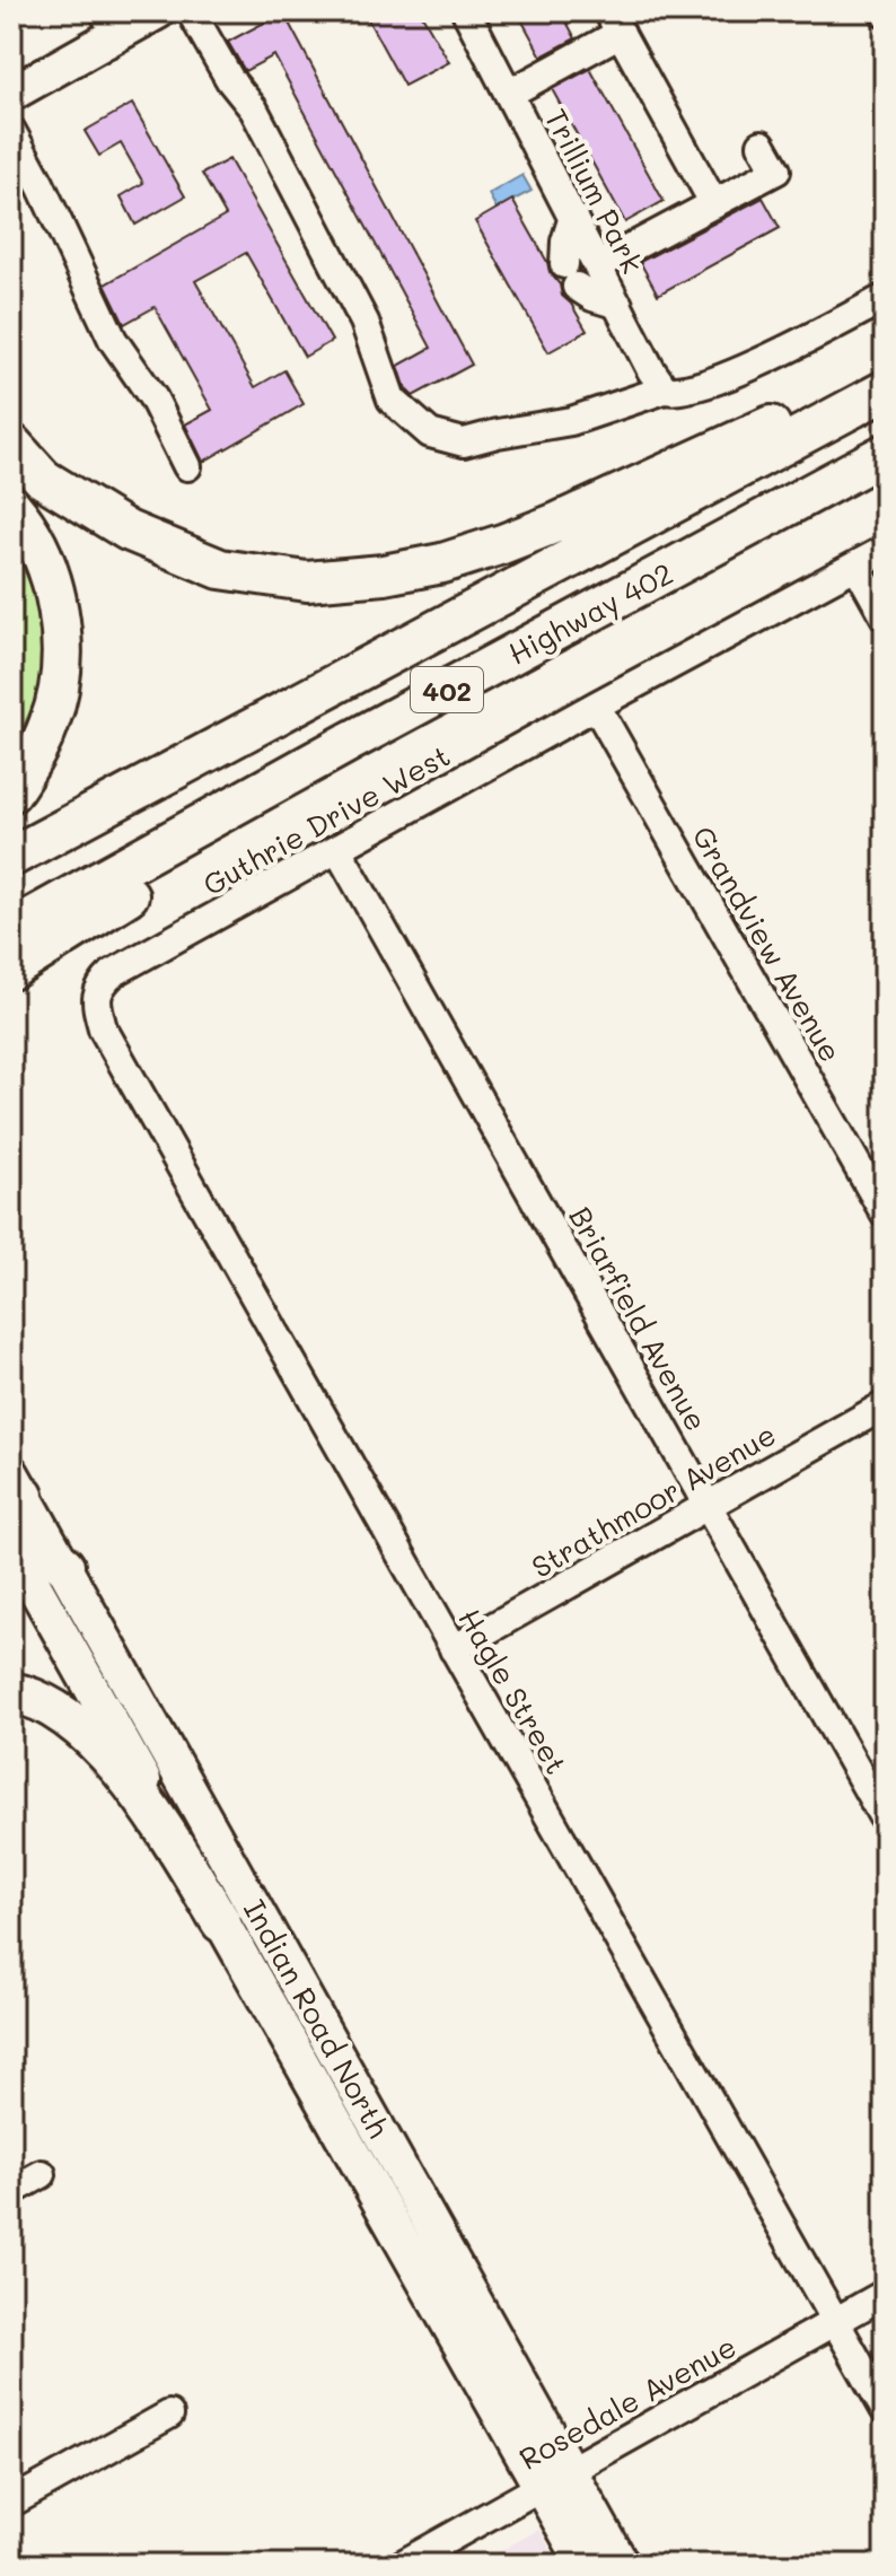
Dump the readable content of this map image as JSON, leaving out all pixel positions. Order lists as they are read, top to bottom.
{
  "streets": {
    "highway": ["Highway 402", "402"],
    "main road": ["Indian Road North"],
    "street": [
      "Trillium Park",
      "Guthrie Drive West",
      "Grandview Avenue",
      "Briarfield Avenue",
      "Strathmoor Avenue",
      "Hagle Street",
      "Rosedale Avenue"
    ]
  },
  "crossings": [
    ["Guthrie Drive West", "Grandview Avenue"],
    ["Guthrie Drive West", "Briarfield Avenue"],
    ["Guthrie Drive West", "Hagle Street"],
    ["Briarfield Avenue", "Strathmoor Avenue"],
    ["Strathmoor Avenue", "Hagle Street"],
    ["Hagle Street", "Rosedale Avenue"],
    ["Indian Road North", "Rosedale Avenue"]
  ]
}
